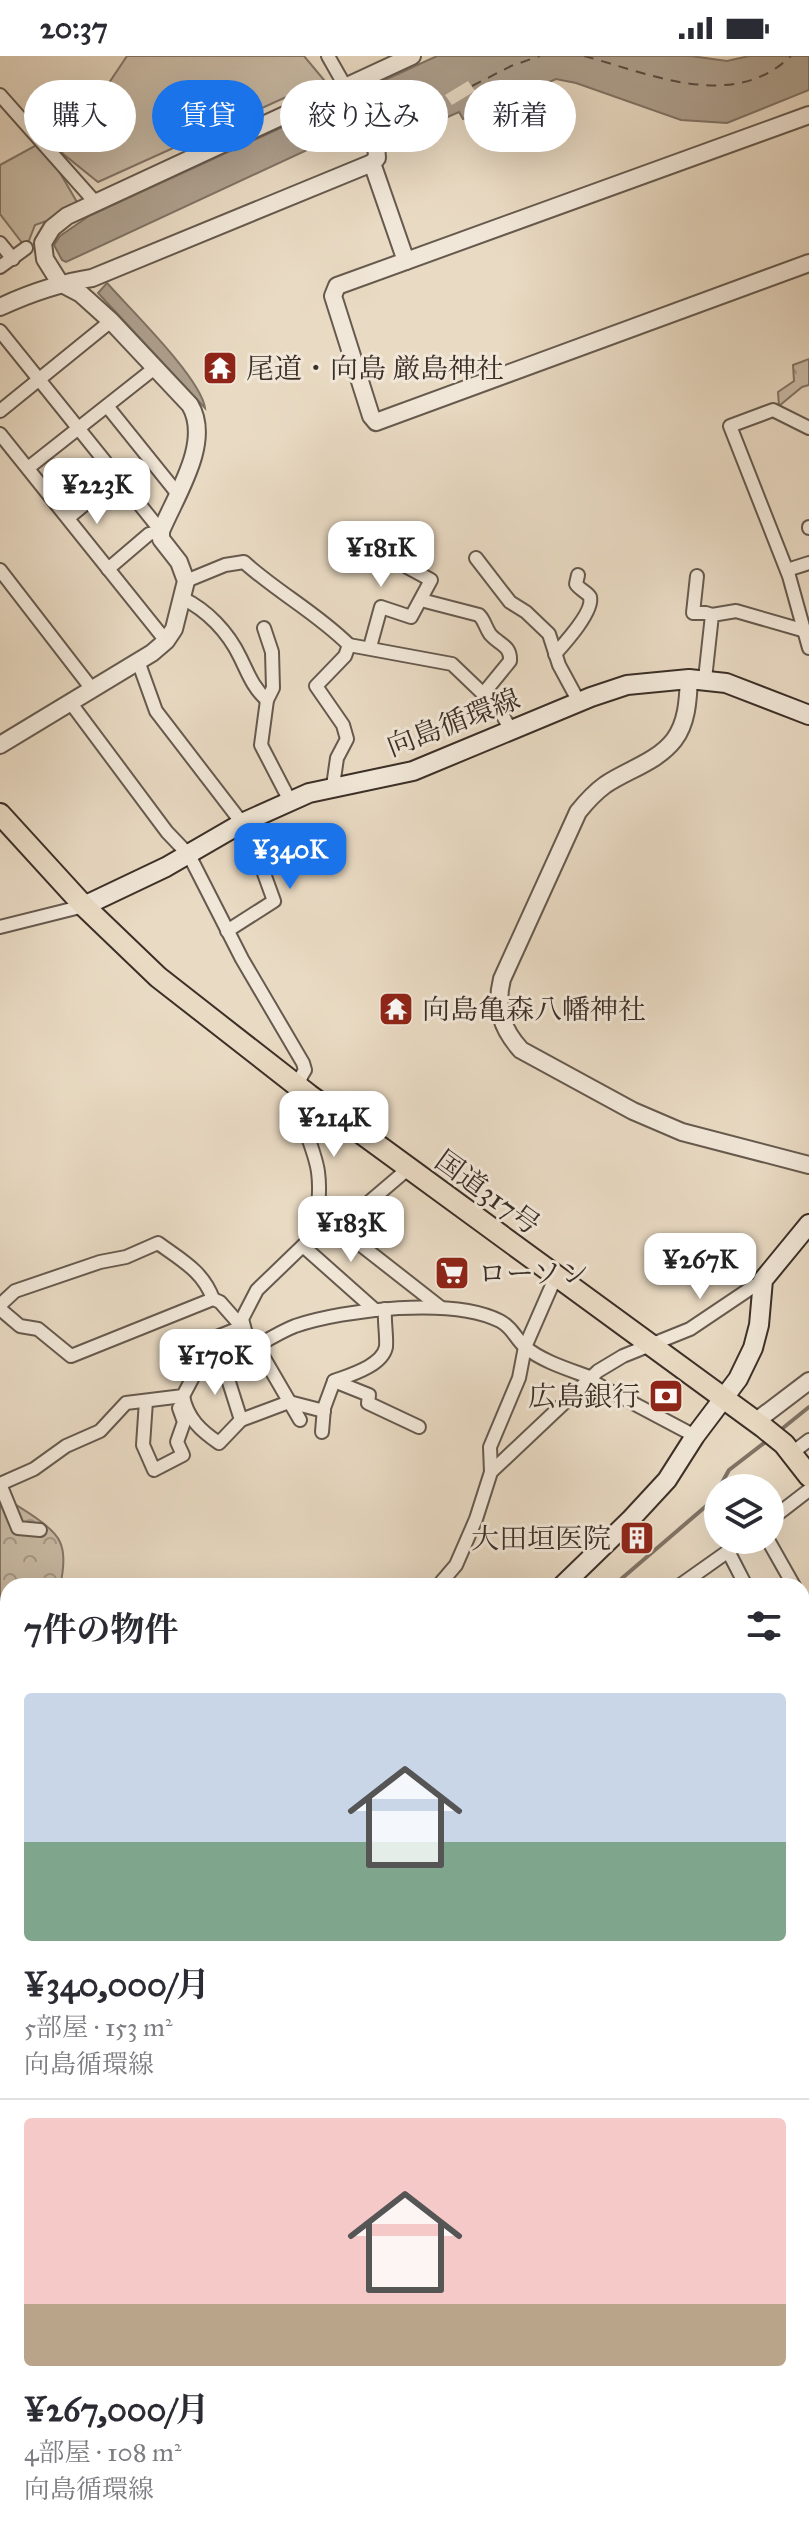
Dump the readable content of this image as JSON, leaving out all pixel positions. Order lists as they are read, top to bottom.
{
  "streets": {
    "highway": ["国道317号"],
    "main road": ["向島循環線"]
  },
  "crossings": [
    ["向島循環線", "国道317号"]
  ],
  "places": {
    "temple": ["尾道・向島 厳島神社", "向島亀森八幡神社"],
    "supermarket": ["ローソン"],
    "bank": ["広島銀行"],
    "building": ["大田垣医院"]
  },
  "page": {
    "status": "20:37",
    "chip": [
      "購入",
      "賃貸",
      "絞り込み",
      "新着"
    ],
    "price": [
      "¥223K",
      "¥181K",
      "¥340K",
      "¥214K",
      "¥183K",
      "¥267K",
      "¥170K"
    ],
    "heading": "7件の物件",
    "list": [
      {
        "name": "¥340,000/月",
        "note": "5部屋 · 153 m² · 向島循環線"
      },
      {
        "name": "¥267,000/月",
        "note": "4部屋 · 108 m² · 向島循環線"
      }
    ]
  }
}
